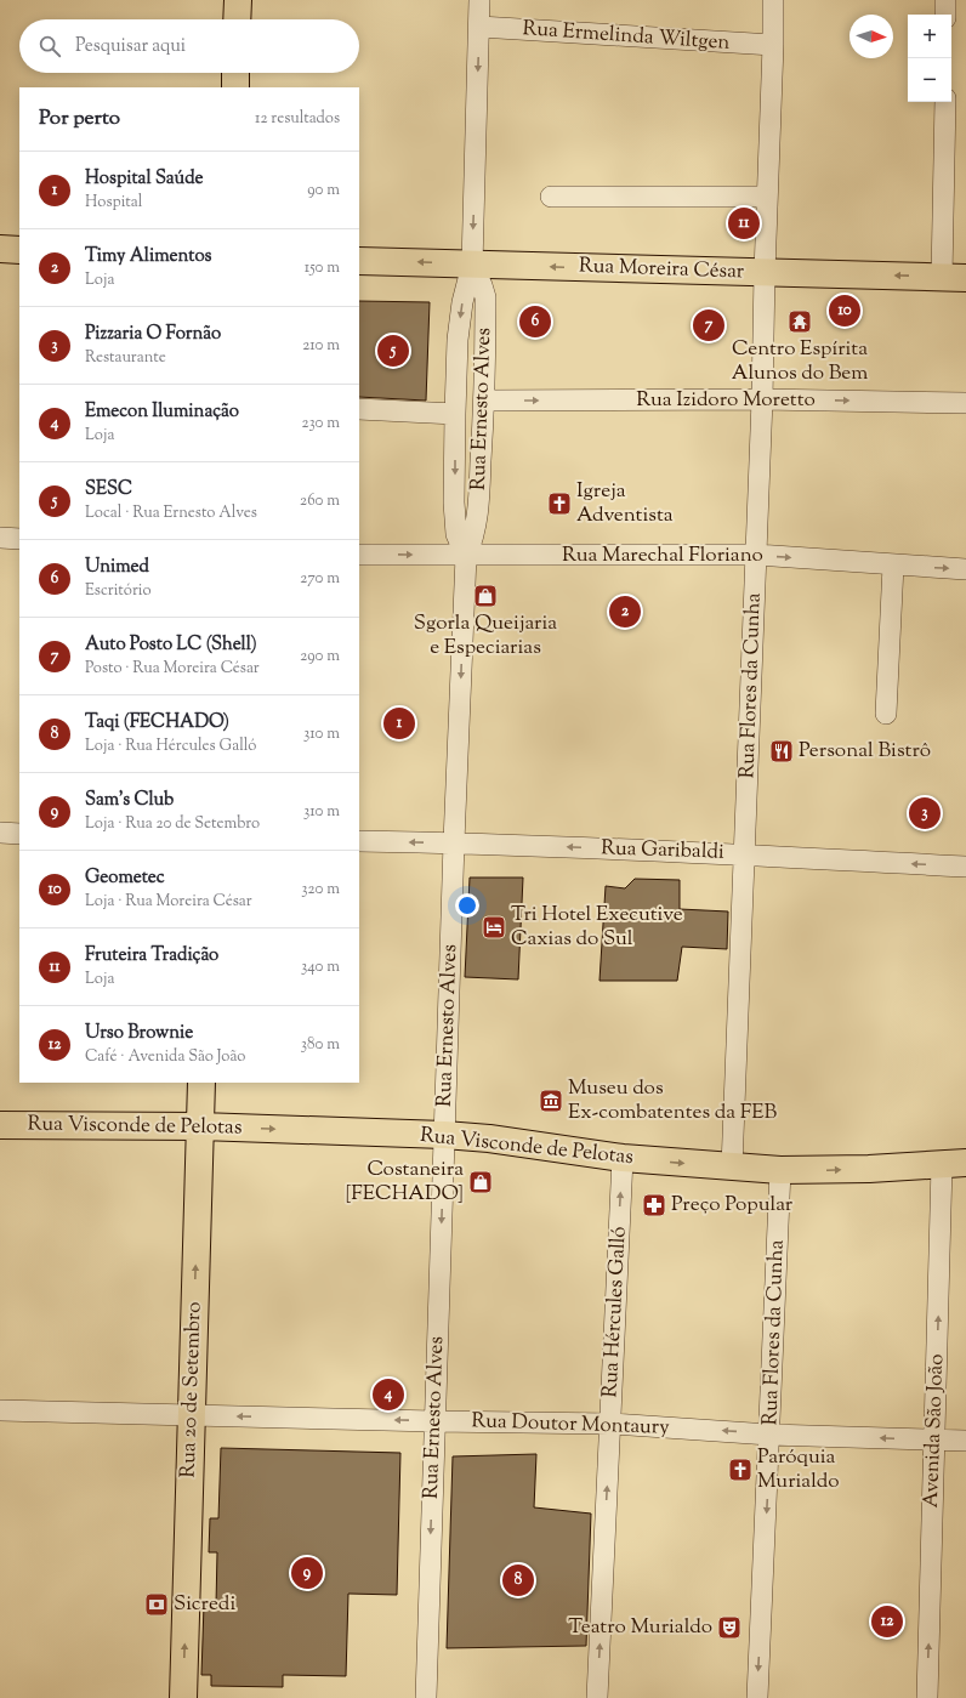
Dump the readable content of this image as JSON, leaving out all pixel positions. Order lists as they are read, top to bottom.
{
  "streets": {
    "main road": ["Rua Moreira César", "Rua Visconde de Pelotas", "Rua 20 de Setembro"],
    "street": [
      "Rua Ermelinda Wiltgen",
      "Rua Izidoro Moretto",
      "Rua Ernesto Alves",
      "Rua Marechal Floriano",
      "Rua Flores da Cunha",
      "Rua Garibaldi",
      "Rua Hércules Galló",
      "Rua Doutor Montaury",
      "Avenida São João"
    ]
  },
  "crossings": [
    ["Rua Ermelinda Wiltgen", "Rua Ernesto Alves"],
    ["Rua Ermelinda Wiltgen", "Rua Flores da Cunha"],
    ["Rua Moreira César", "Rua Ernesto Alves"],
    ["Rua Moreira César", "Rua Flores da Cunha"],
    ["Rua Izidoro Moretto", "Rua Ernesto Alves"],
    ["Rua Izidoro Moretto", "Rua Flores da Cunha"],
    ["Rua Ernesto Alves", "Rua Marechal Floriano"],
    ["Rua Ernesto Alves", "Rua Garibaldi"],
    ["Rua Ernesto Alves", "Rua Visconde de Pelotas"],
    ["Rua Ernesto Alves", "Rua Doutor Montaury"],
    ["Rua Marechal Floriano", "Rua Flores da Cunha"],
    ["Rua Flores da Cunha", "Rua Garibaldi"],
    ["Rua Flores da Cunha", "Rua Visconde de Pelotas"],
    ["Rua Flores da Cunha", "Rua Doutor Montaury"],
    ["Rua Visconde de Pelotas", "Rua Hércules Galló"],
    ["Rua Visconde de Pelotas", "Rua 20 de Setembro"],
    ["Rua Visconde de Pelotas", "Avenida São João"],
    ["Rua Hércules Galló", "Rua Doutor Montaury"],
    ["Rua 20 de Setembro", "Rua Doutor Montaury"],
    ["Rua Doutor Montaury", "Avenida São João"]
  ],
  "one_way": [
    "Rua Moreira César",
    "Rua Izidoro Moretto",
    "Rua Ernesto Alves",
    "Rua Marechal Floriano",
    "Rua Garibaldi",
    "Rua Visconde de Pelotas",
    "Rua Hércules Galló",
    "Rua 20 de Setembro",
    "Rua Doutor Montaury",
    "Avenida São João"
  ],
  "places": {
    "temple": ["Centro Espírita Alunos do Bem"],
    "church": ["Igreja Adventista", "Paróquia Murialdo"],
    "shop": ["Sgorla Queijaria e Especiarias", "Costaneira [FECHADO]"],
    "restaurant": ["Personal Bistrô"],
    "hotel": ["Tri Hotel Executive Caxias do Sul"],
    "museum": ["Museu dos Ex-combatentes da FEB"],
    "pharmacy": ["Preço Popular"],
    "bank": ["Sicredi"],
    "theatre": ["Teatro Murialdo"]
  },
  "north": "right",
  "page": {
    "map_buttons": ["+", "−"],
    "search": "Pesquisar aqui",
    "heading": ["Por perto", "12 resultados"],
    "list": [
      {
        "mark": "1",
        "name": "Hospital Saúde",
        "note": "Hospital",
        "value": "90 m"
      },
      {
        "mark": "2",
        "name": "Timy Alimentos",
        "note": "Loja",
        "value": "150 m"
      },
      {
        "mark": "3",
        "name": "Pizzaria O Fornão",
        "note": "Restaurante",
        "value": "210 m"
      },
      {
        "mark": "4",
        "name": "Emecon Iluminação",
        "note": "Loja",
        "value": "230 m"
      },
      {
        "mark": "5",
        "name": "SESC",
        "note": "Local · Rua Ernesto Alves",
        "value": "260 m"
      },
      {
        "mark": "6",
        "name": "Unimed",
        "note": "Escritório",
        "value": "270 m"
      },
      {
        "mark": "7",
        "name": "Auto Posto LC (Shell)",
        "note": "Posto · Rua Moreira César",
        "value": "290 m"
      },
      {
        "mark": "8",
        "name": "Taqi (FECHADO)",
        "note": "Loja · Rua Hércules Galló",
        "value": "310 m"
      },
      {
        "mark": "9",
        "name": "Sam's Club",
        "note": "Loja · Rua 20 de Setembro",
        "value": "310 m"
      },
      {
        "mark": "10",
        "name": "Geometec",
        "note": "Loja · Rua Moreira César",
        "value": "320 m"
      },
      {
        "mark": "11",
        "name": "Fruteira Tradição",
        "note": "Loja",
        "value": "340 m"
      },
      {
        "mark": "12",
        "name": "Urso Brownie",
        "note": "Café · Avenida São João",
        "value": "380 m"
      }
    ],
    "pins": [
      "11",
      "10",
      "6",
      "7",
      "5",
      "2",
      "1",
      "3",
      "4",
      "9",
      "8",
      "12"
    ]
  }
}
